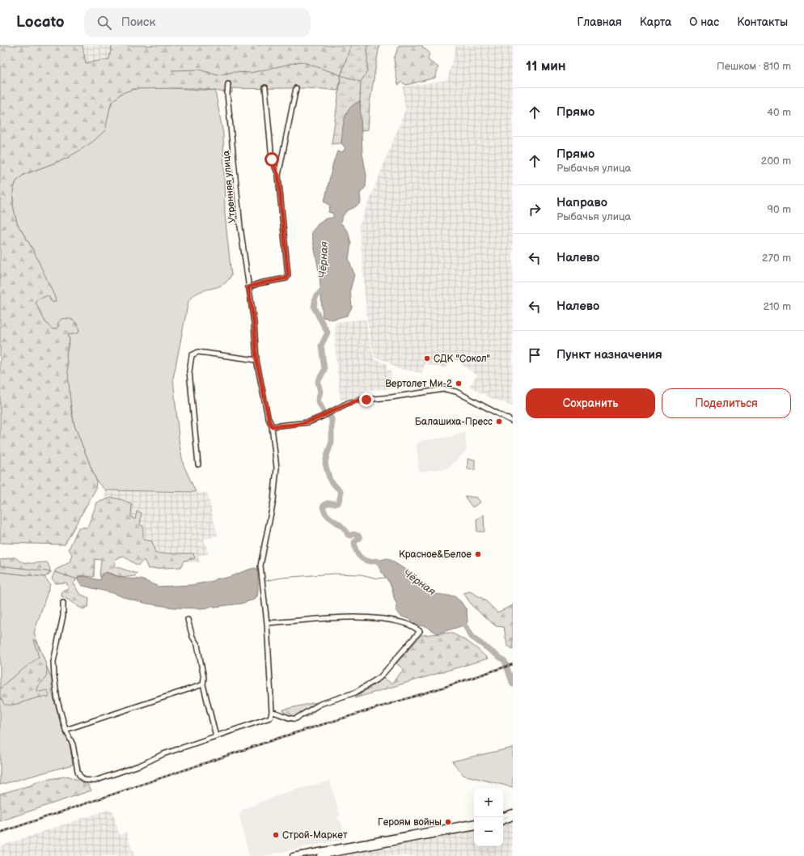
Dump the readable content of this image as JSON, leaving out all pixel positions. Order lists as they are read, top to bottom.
{
  "streets": {
    "street": ["Утренняя улица"]
  },
  "water": ["Чёрная"],
  "places": [
    "СДК \"Сокол\"",
    "Вертолет Ми-2",
    "Балашиха-Пресс",
    "Красное&Белое",
    "Героям войны",
    "Строй-Маркет"
  ],
  "page": {
    "header": "Locato",
    "search": "Поиск",
    "nav": [
      "Главная",
      "Карта",
      "О нас",
      "Контакты"
    ],
    "heading": ["11 мин", "Пешком · 810 m"],
    "list": [
      ["Прямо", "40 m"],
      ["Прямо", "Рыбачья улица", "200 m"],
      ["Направо", "Рыбачья улица", "90 m"],
      ["Налево", "270 m"],
      ["Налево", "210 m"],
      "Пункт назначения"
    ],
    "buttons": ["Сохранить", "Поделиться"],
    "map_buttons": ["+", "−"]
  }
}
